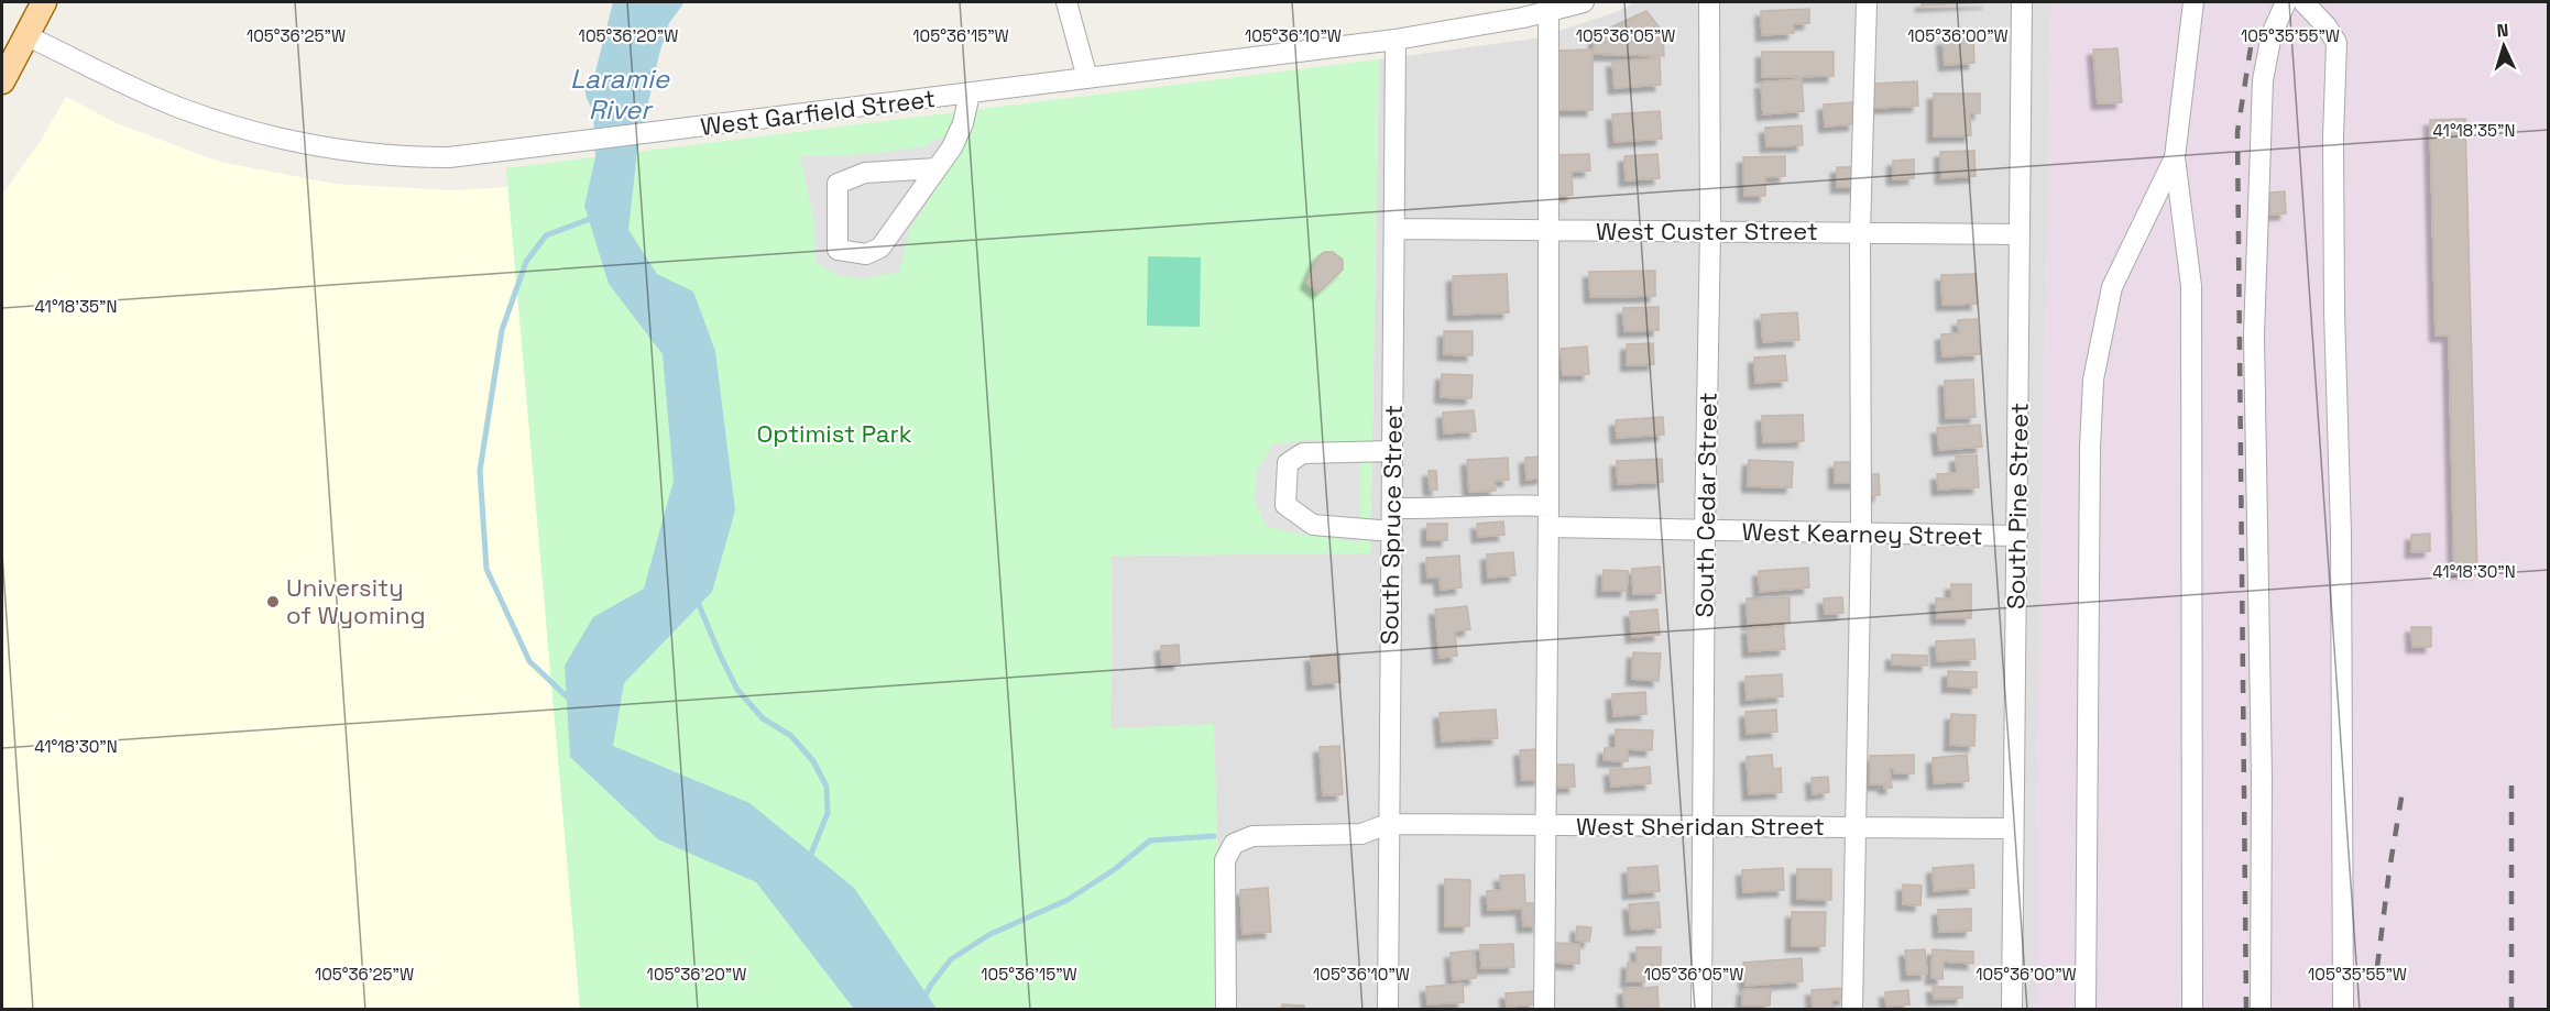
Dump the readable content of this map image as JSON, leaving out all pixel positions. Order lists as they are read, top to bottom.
{
  "streets": {
    "street": [
      "West Garfield Street",
      "West Custer Street",
      "South Cedar Street",
      "South Pine Street",
      "South Spruce Street",
      "West Kearney Street",
      "West Sheridan Street"
    ]
  },
  "crossings": [
    ["West Garfield Street", "South Spruce Street"],
    ["West Custer Street", "South Cedar Street"],
    ["West Custer Street", "South Pine Street"],
    ["West Custer Street", "South Spruce Street"],
    ["South Cedar Street", "West Kearney Street"],
    ["South Cedar Street", "West Sheridan Street"],
    ["South Pine Street", "West Kearney Street"],
    ["South Pine Street", "West Sheridan Street"],
    ["South Spruce Street", "West Sheridan Street"]
  ],
  "water": ["Laramie River"],
  "parks": ["Optimist Park"],
  "places": ["University of Wyoming"],
  "north": "top",
  "coordinates": [
    "105°36'25\"W",
    "105°36'20\"W",
    "105°36'15\"W",
    "105°36'10\"W",
    "105°36'05\"W",
    "105°36'00\"W",
    "105°35'55\"W",
    "41°18'35\"N",
    "41°18'30\"N"
  ]
}
